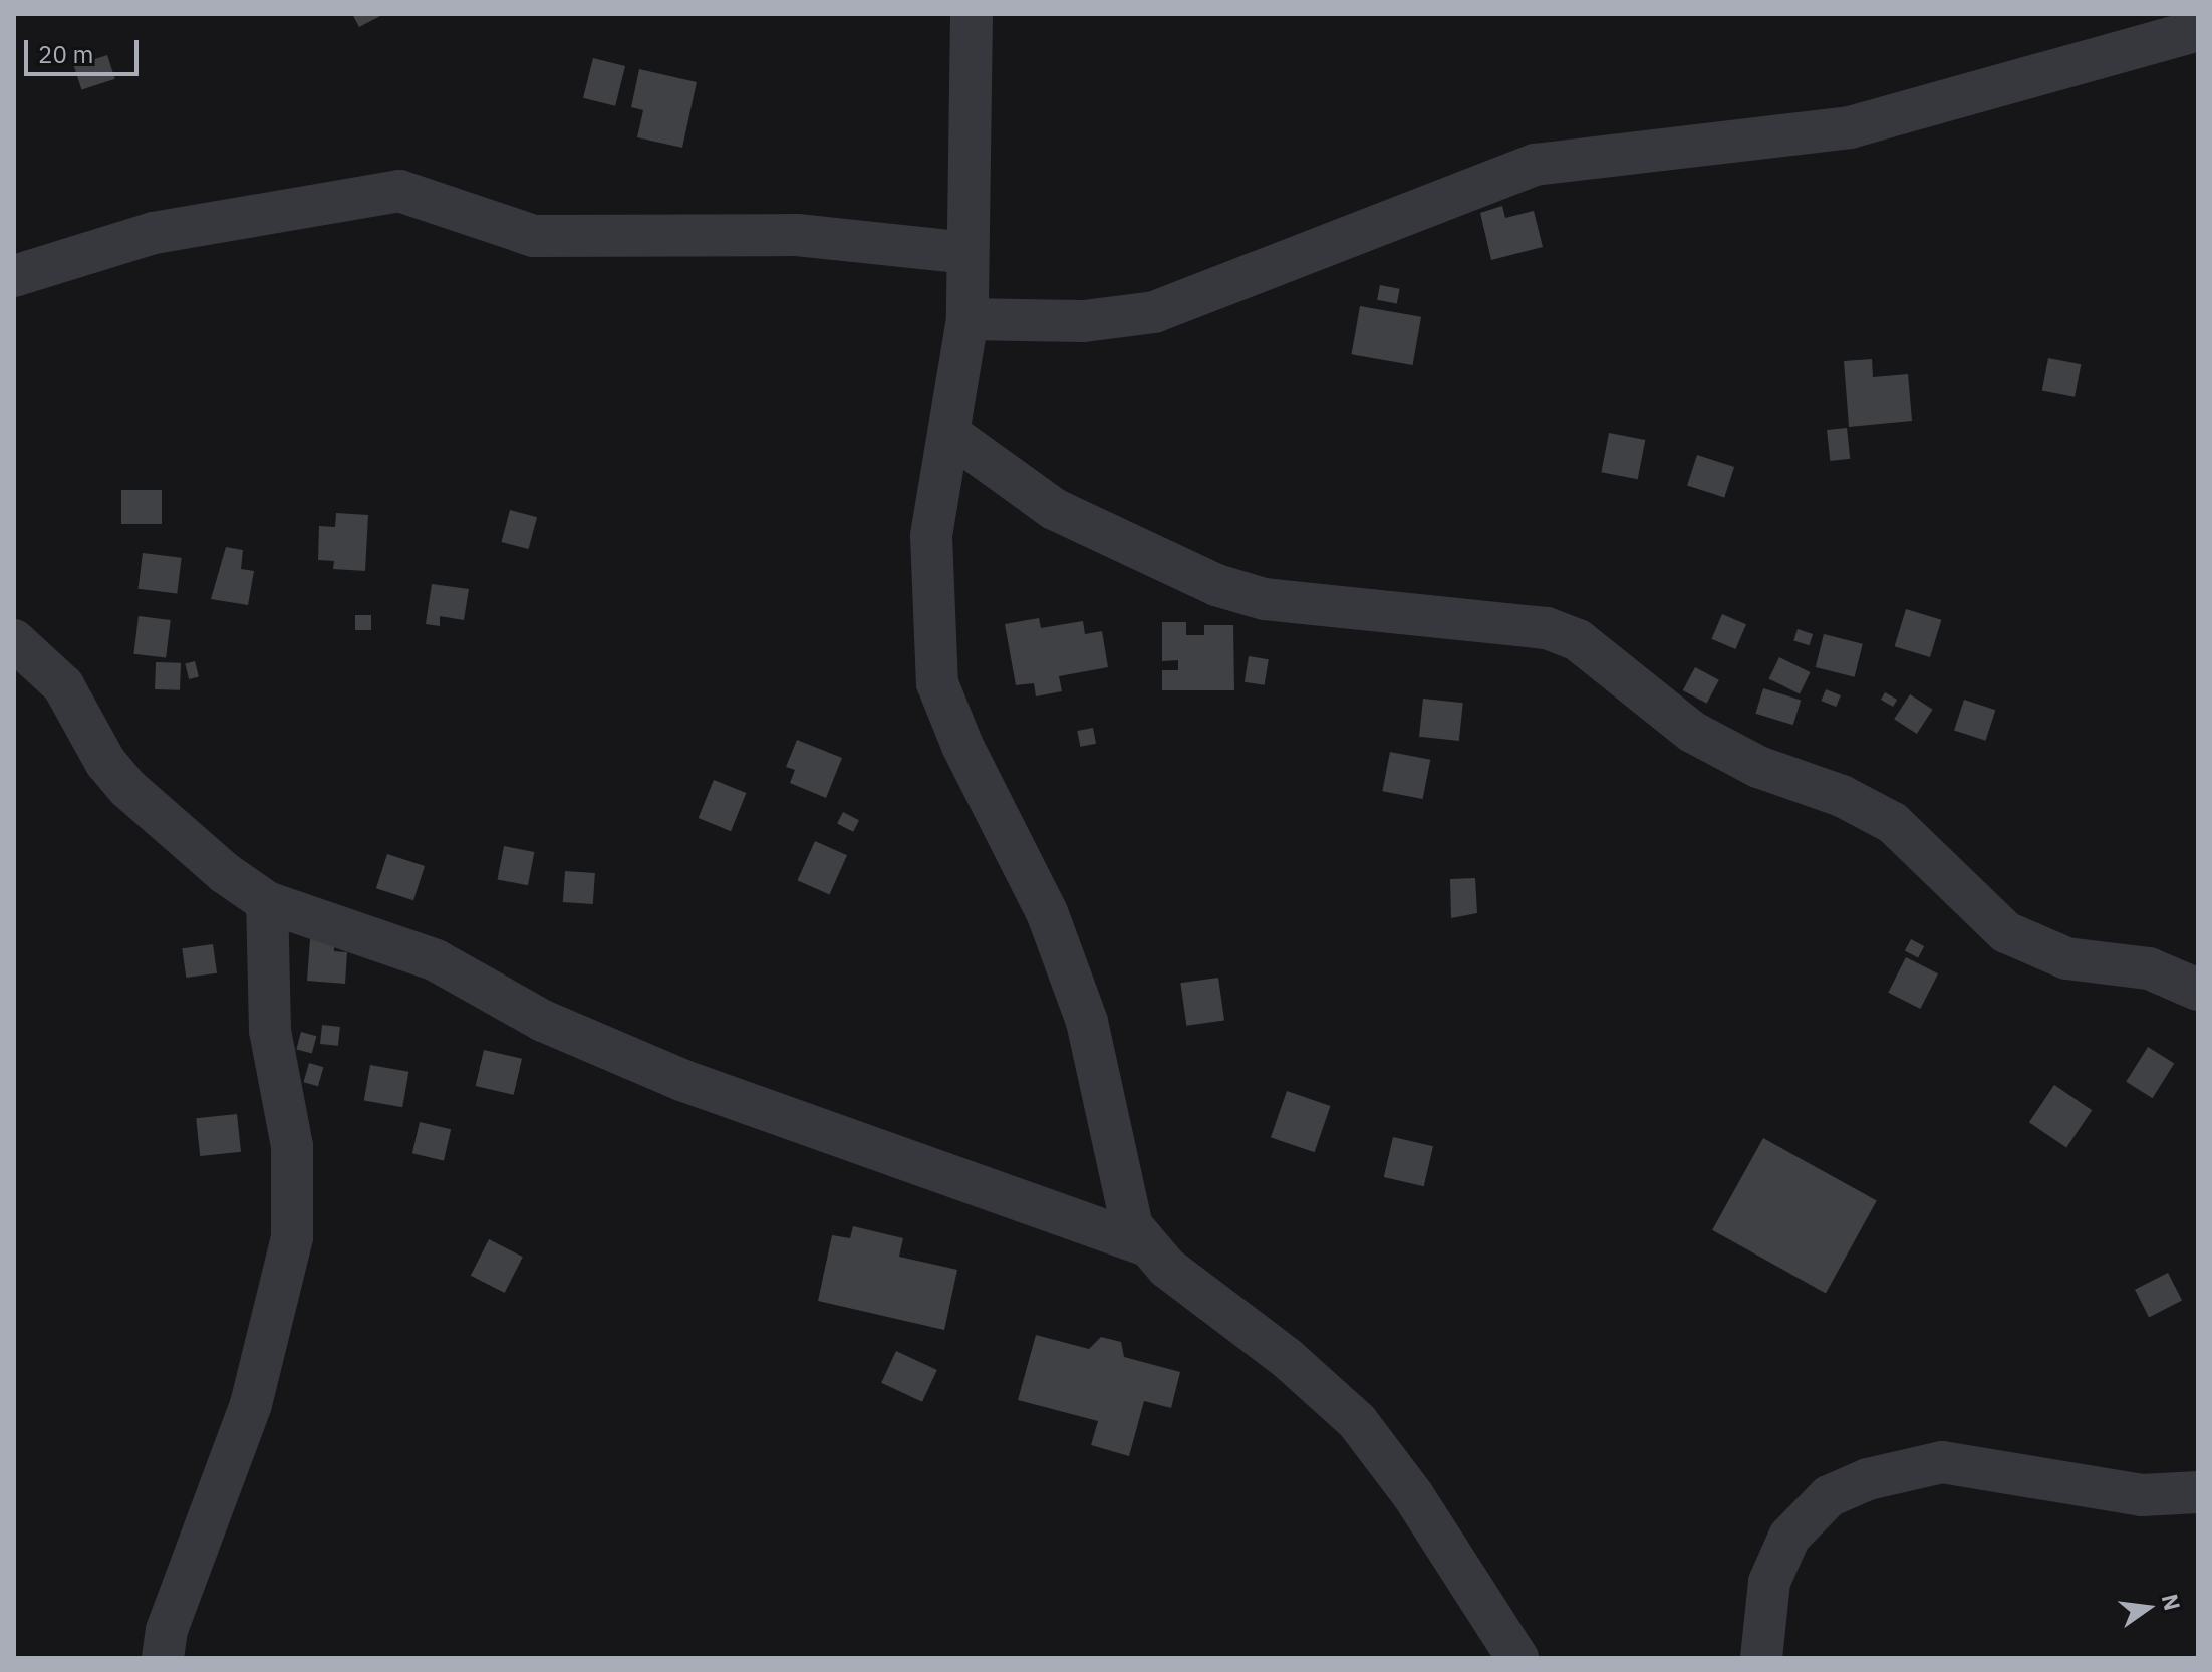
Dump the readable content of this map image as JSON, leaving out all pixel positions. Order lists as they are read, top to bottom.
{
  "scale_bar": "20 m",
  "north": "right"
}
